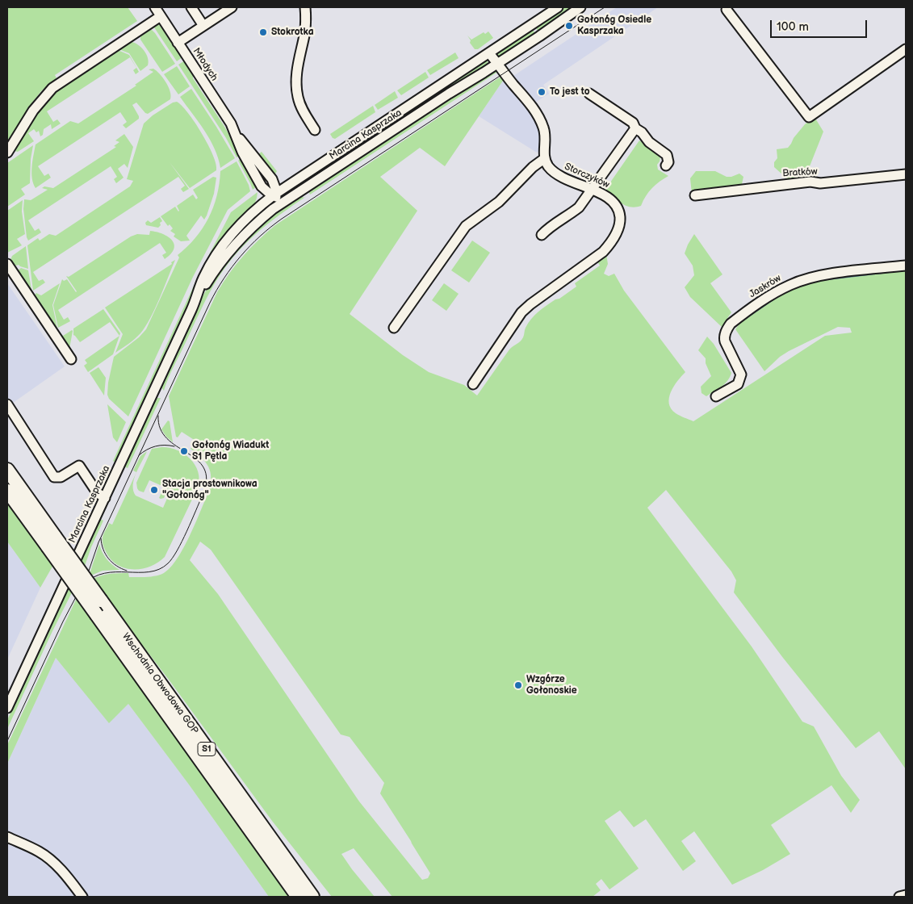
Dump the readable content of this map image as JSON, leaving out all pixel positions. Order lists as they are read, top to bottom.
{
  "streets": {
    "highway": ["Wschodnia Obwodowa GOP", "S1"],
    "street": [
      "Młodych",
      "Marcina Kasprzaka",
      "Bratków",
      "Storczyków",
      "Jaskrów"
    ]
  },
  "crossings": [
    ["Młodych", "Marcina Kasprzaka"]
  ],
  "places": [
    "Gołonóg Osiedle Kasprzaka",
    "Stokrotka",
    "To jest to",
    "Gołonóg Wiadukt S1 Pętla",
    "Stacja prostownikowa \"Gołonóg\"",
    "Wzgórze Gołonoskie"
  ],
  "scale_bar": "100 m"
}
